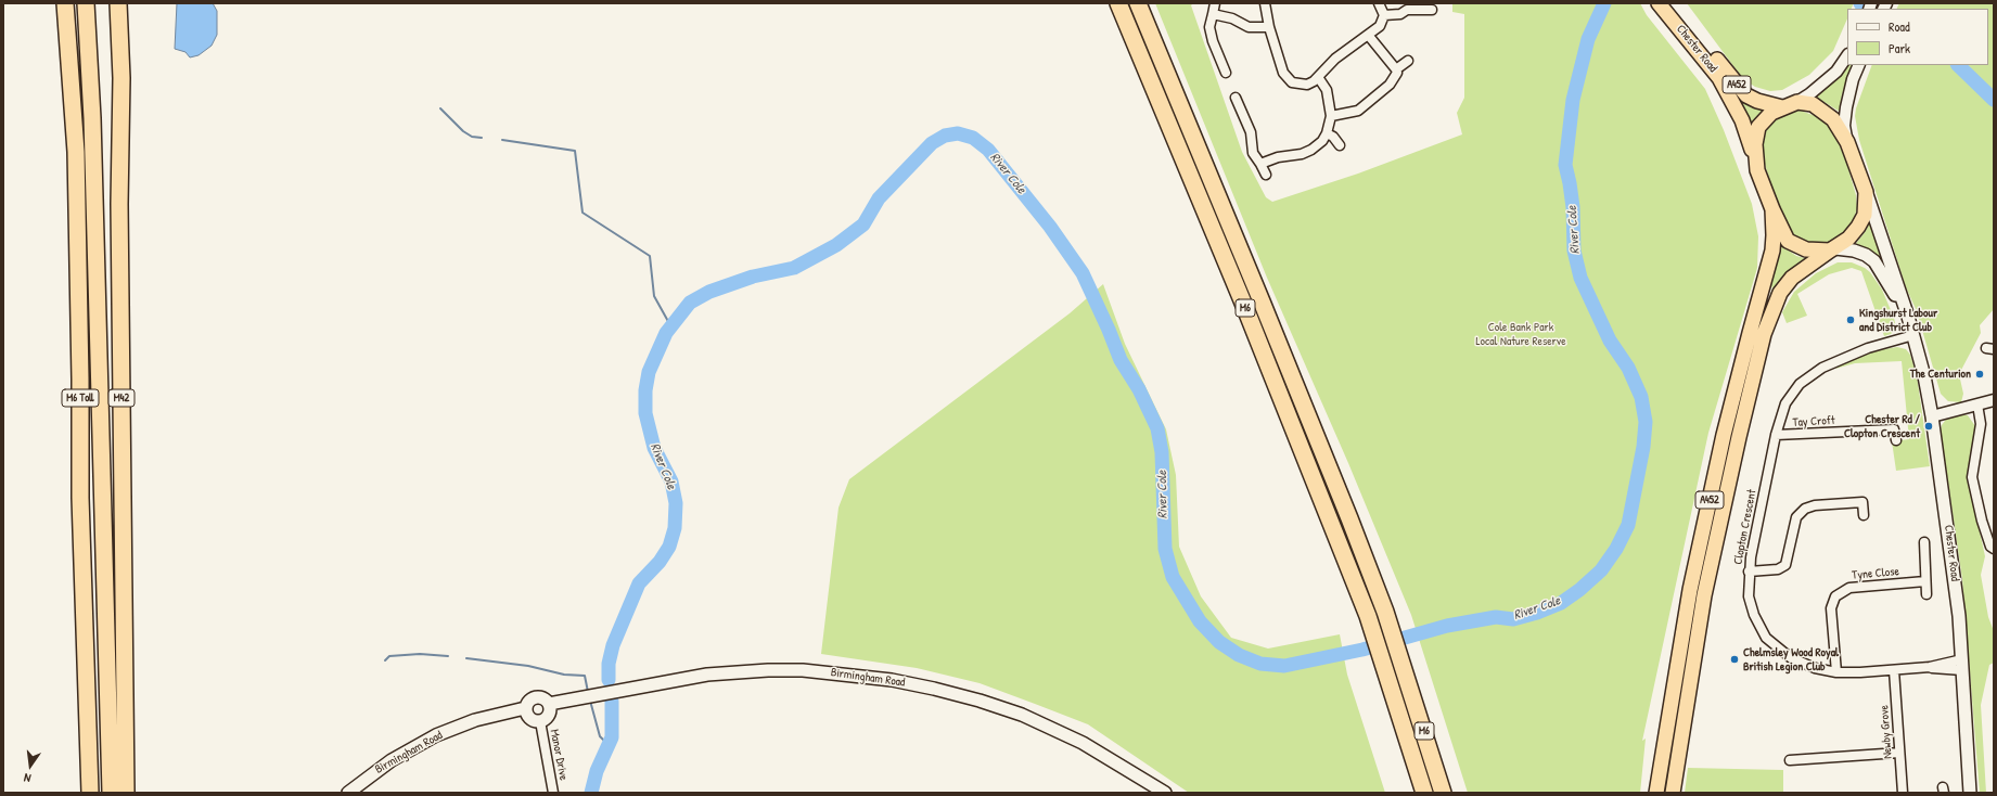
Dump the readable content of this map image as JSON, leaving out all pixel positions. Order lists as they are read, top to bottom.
{
  "streets": {
    "highway": [
      "Chester Road",
      "A452",
      "M6",
      "M6 Toll",
      "M42"
    ],
    "main road": ["Birmingham Road"],
    "street": [
      "Tay Croft",
      "Clopton Crescent",
      "Tyne Close",
      "Newby Grove",
      "Manor Drive"
    ]
  },
  "crossings": [
    ["Chester Road", "A452"],
    ["Chester Road", "Clopton Crescent"],
    ["Tay Croft", "Clopton Crescent"],
    ["Clopton Crescent", "Tyne Close"],
    ["Clopton Crescent", "Newby Grove"],
    ["Birmingham Road", "Manor Drive"]
  ],
  "water": ["River Cole"],
  "parks": ["Cole Bank Park Local Nature Reserve"],
  "places": [
    "Kingshurst Labour and District Club",
    "The Centurion",
    "Chester Rd / Clopton Crescent",
    "Chelmsley Wood Royal British Legion Club"
  ],
  "legend": ["Road", "Park"],
  "north": "bottom"
}
